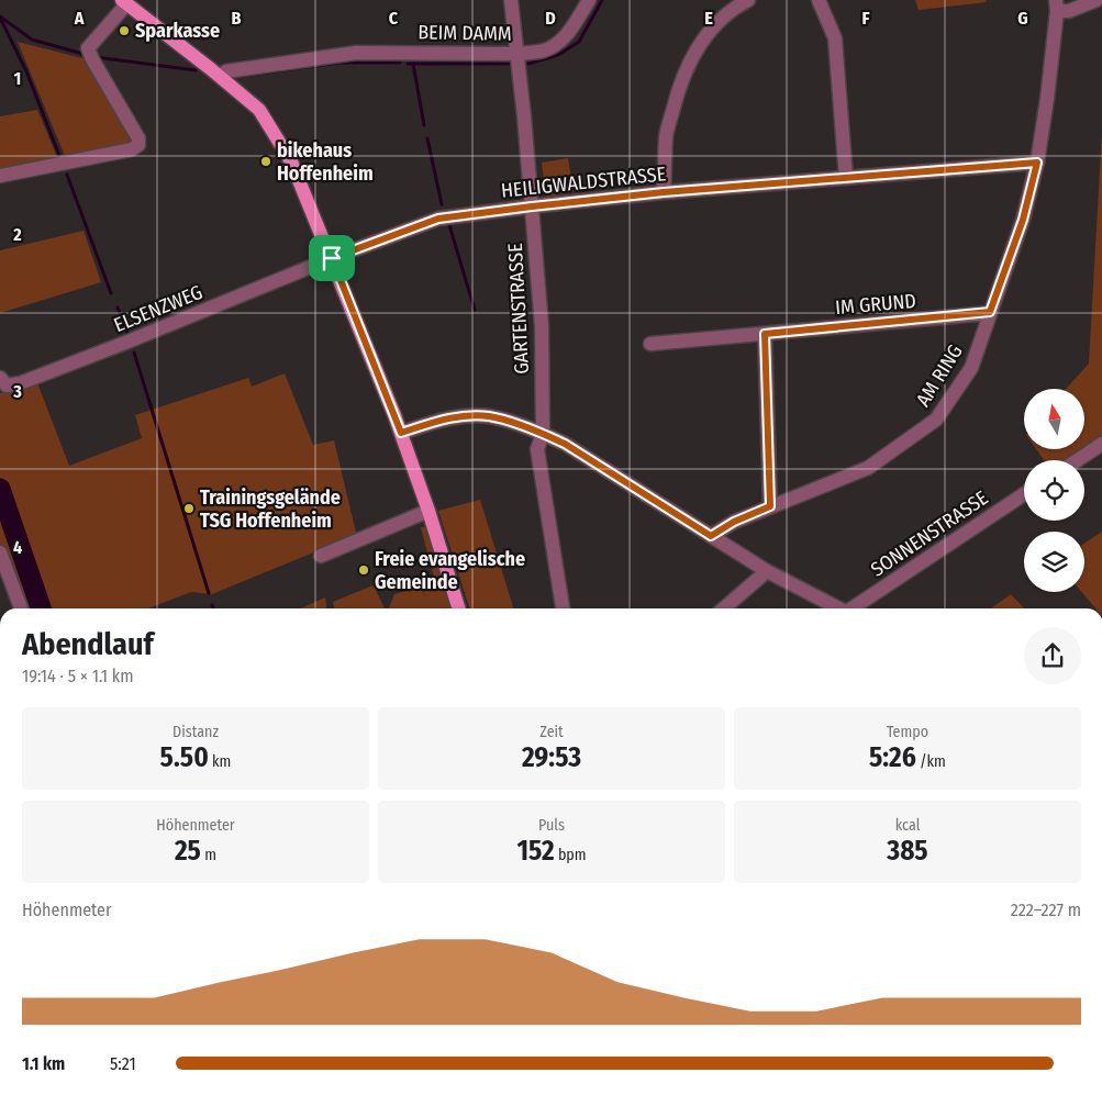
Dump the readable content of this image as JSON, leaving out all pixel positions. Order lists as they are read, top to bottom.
{
  "streets": {
    "street": [
      "BEIM DAMM",
      "HEILIGWALDSTRASSE",
      "IM GRUND",
      "ELSENZWEG",
      "GARTENSTRASSE",
      "AM RING",
      "SONNENSTRASSE"
    ]
  },
  "crossings": [
    ["BEIM DAMM", "GARTENSTRASSE"],
    ["HEILIGWALDSTRASSE", "ELSENZWEG"],
    ["HEILIGWALDSTRASSE", "GARTENSTRASSE"],
    ["HEILIGWALDSTRASSE", "AM RING"],
    ["IM GRUND", "AM RING"]
  ],
  "places": [
    "Sparkasse",
    "bikehaus Hoffenheim",
    "Trainingsgelände TSG Hoffenheim",
    "Freie evangelische Gemeinde"
  ],
  "north": "top",
  "page": {
    "heading": ["Abendlauf", "19:14 · 5 × 1.1 km"],
    "stats": [
      ["Distanz", "5.50 km"],
      ["Zeit", "29:53"],
      ["Tempo", "5:26 /km"],
      ["Höhenmeter", "25 m"],
      ["Puls", "152 bpm"],
      ["kcal", "385"]
    ],
    "chart": ["Höhenmeter", "222–227 m"],
    "list": [
      {
        "name": "1.1 km",
        "note": "5:21"
      }
    ]
  },
  "grid": {
    "columns": [
      "A",
      "B",
      "C",
      "D",
      "E",
      "F",
      "G"
    ],
    "rows": [
      "1",
      "2",
      "3",
      "4"
    ]
  }
}
